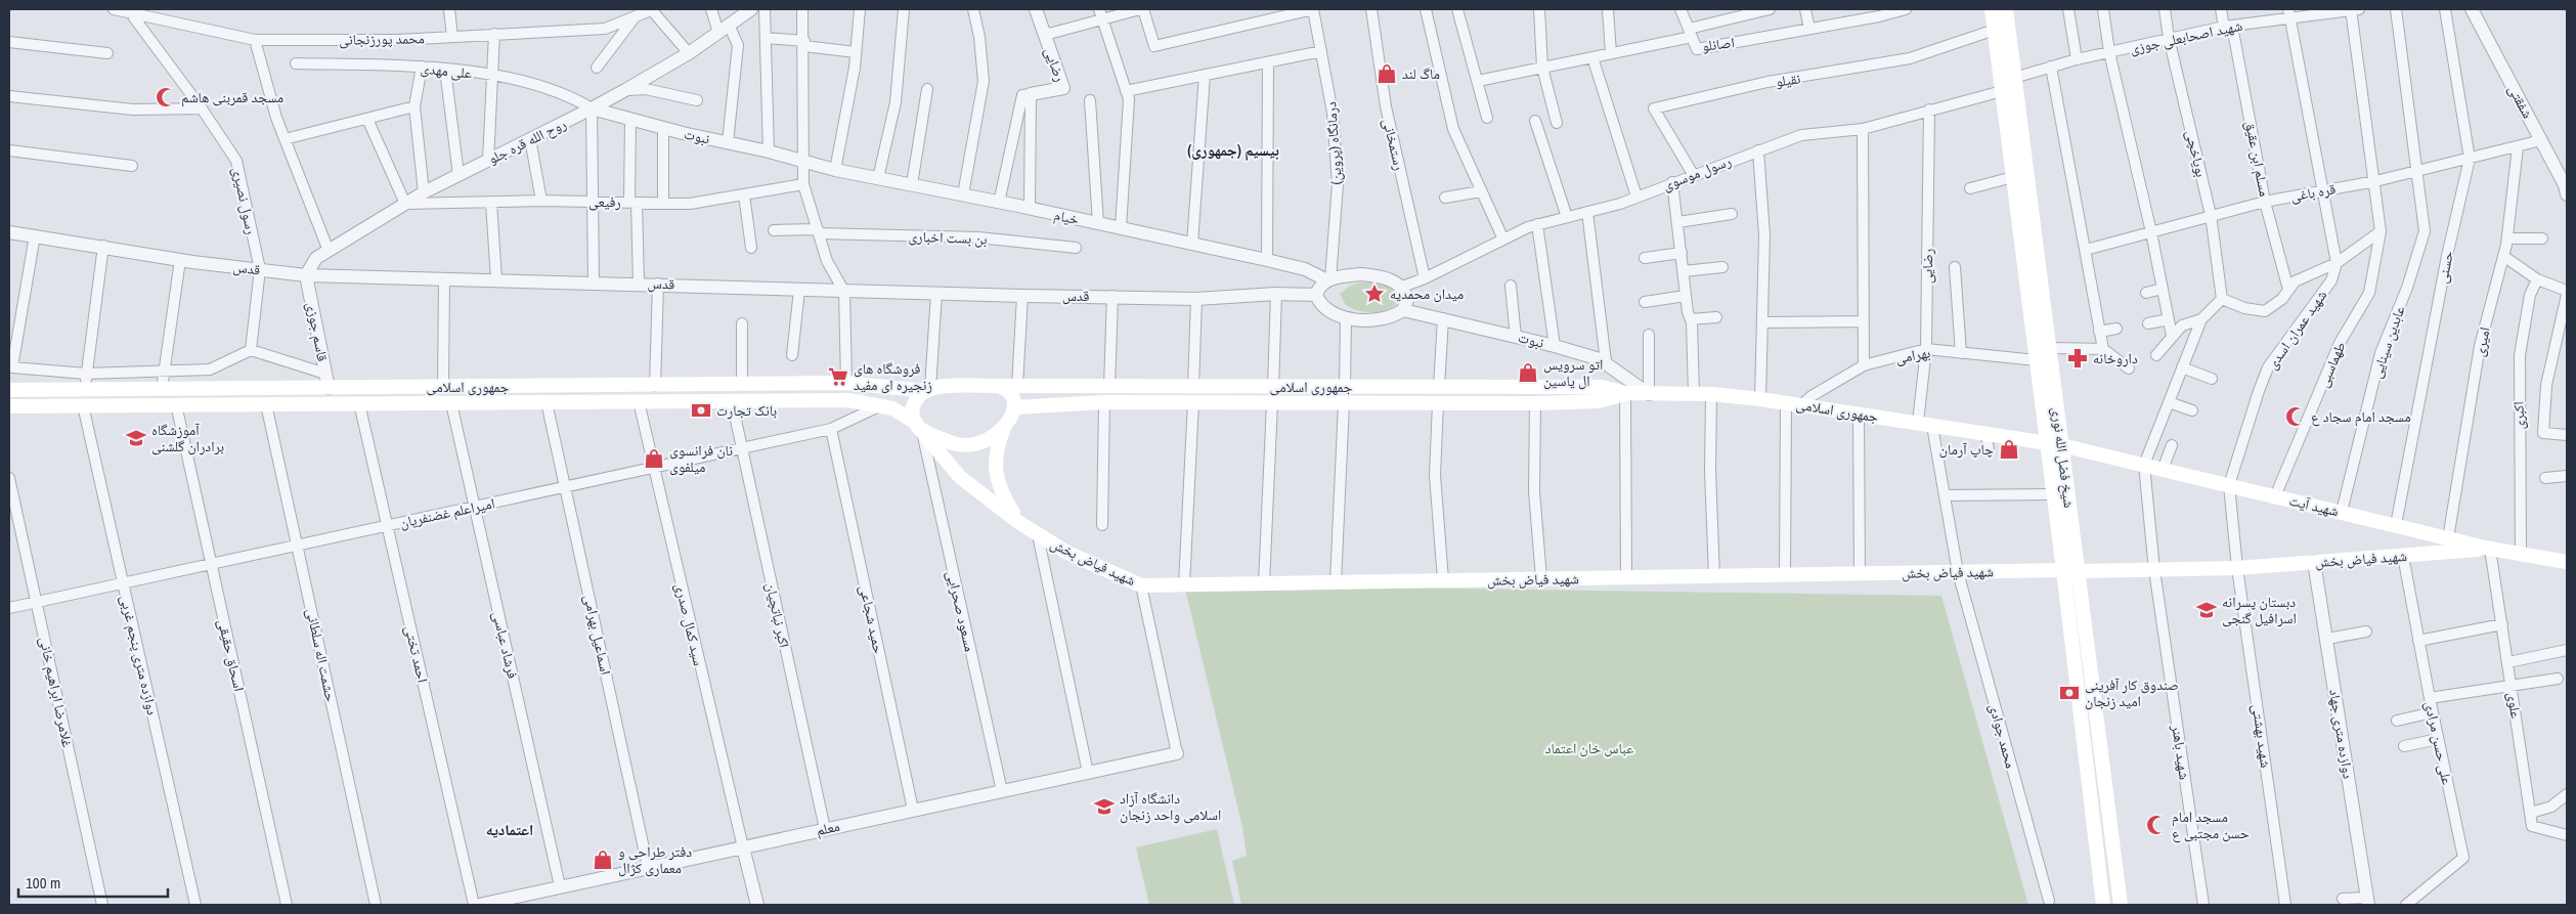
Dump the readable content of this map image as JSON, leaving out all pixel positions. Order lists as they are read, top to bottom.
{
  "streets": {
    "main road": [
      "جمهوری اسلامی",
      "شیخ فضل الله نوری",
      "شهید آیت",
      "شهید فیاض بخش"
    ],
    "street": [
      "شهید اصحابعلی جوزی",
      "محمد پورزنجانی",
      "اصانلو",
      "رضایی",
      "علی مهدی",
      "نقیلو",
      "شفقتی",
      "نبوت",
      "روح الله قره جلو",
      "درمانگاه (پروین)",
      "رستمخانی",
      "بویاخچی",
      "مسلم ابن عقیق",
      "رسول موسوی",
      "قره باغی",
      "رسول نصیری",
      "رفیعی",
      "خیام",
      "بن بست اخباری",
      "حسنی",
      "قدس",
      "شهید عمران اسدی",
      "قاسم جوزی",
      "عابدین سینایی",
      "امیری",
      "بهرامی",
      "طهماسبی",
      "اکبری",
      "امیراعلم غضنفریان",
      "مسعود صحرایی",
      "اکبر نباتچیان",
      "حمید شجاعی",
      "سید کمال صدری",
      "اسماعیل بهرامی",
      "فرشاد عباسی",
      "احمد تختی",
      "دوازده متری پنجم غربی",
      "اسحاق حقیقی",
      "حشمت اله سلطانی",
      "غلامرضا ابراهیم خانی",
      "علوی",
      "دوازده متری جهاد",
      "محمد جوادی",
      "شهید بهشتی",
      "علی حسن مرادی",
      "شهید باهنر",
      "معلم"
    ]
  },
  "crossings": [
    ["شهید اصحابعلی جوزی", "بویاخچی"],
    ["شهید اصحابعلی جوزی", "مسلم ابن عقیق"],
    ["شهید اصحابعلی جوزی", "طهماسبی"],
    ["شهید اصحابعلی جوزی", "شیخ فضل الله نوری"],
    ["محمد پورزنجانی", "رسول نصیری"],
    ["رضایی", "رسول موسوی"],
    ["رضایی", "بهرامی"],
    ["رضایی", "جمهوری اسلامی"],
    ["علی مهدی", "نبوت"],
    ["علی مهدی", "روح الله قره جلو"],
    ["نقیلو", "رسول موسوی"],
    ["نقیلو", "شیخ فضل الله نوری"],
    ["شفقتی", "قره باغی"],
    ["نبوت", "روح الله قره جلو"],
    ["نبوت", "خیام"],
    ["نبوت", "جمهوری اسلامی"],
    ["روح الله قره جلو", "رفیعی"],
    ["روح الله قره جلو", "قدس"],
    ["روح الله قره جلو", "قاسم جوزی"],
    ["درمانگاه (پروین)", "خیام"],
    ["رستمخانی", "رسول موسوی"],
    ["بویاخچی", "قره باغی"],
    ["مسلم ابن عقیق", "قره باغی"],
    ["رسول موسوی", "شیخ فضل الله نوری"],
    ["قره باغی", "حسنی"],
    ["قره باغی", "عابدین سینایی"],
    ["قره باغی", "امیری"],
    ["قره باغی", "طهماسبی"],
    ["رسول نصیری", "قدس"],
    ["حسنی", "شهید آیت"],
    ["قدس", "قاسم جوزی"],
    ["شهید عمران اسدی", "شهید آیت"],
    ["شهید عمران اسدی", "شهید بهشتی"],
    ["قاسم جوزی", "جمهوری اسلامی"],
    ["عابدین سینایی", "شهید آیت"],
    ["امیری", "شهید آیت"],
    ["بهرامی", "جمهوری اسلامی"],
    ["بهرامی", "شیخ فضل الله نوری"],
    ["طهماسبی", "شهید آیت"],
    ["جمهوری اسلامی", "شیخ فضل الله نوری"],
    ["جمهوری اسلامی", "شهید آیت"],
    ["جمهوری اسلامی", "امیراعلم غضنفریان"],
    ["جمهوری اسلامی", "شهید فیاض بخش"],
    ["جمهوری اسلامی", "مسعود صحرایی"],
    ["جمهوری اسلامی", "اکبر نباتچیان"],
    ["جمهوری اسلامی", "سید کمال صدری"],
    ["جمهوری اسلامی", "اسماعیل بهرامی"],
    ["جمهوری اسلامی", "فرشاد عباسی"],
    ["جمهوری اسلامی", "احمد تختی"],
    ["جمهوری اسلامی", "دوازده متری پنجم غربی"],
    ["جمهوری اسلامی", "اسحاق حقیقی"],
    ["جمهوری اسلامی", "حشمت اله سلطانی"],
    ["جمهوری اسلامی", "محمد جوادی"],
    ["اکبری", "شهید آیت"],
    ["شیخ فضل الله نوری", "شهید آیت"],
    ["شیخ فضل الله نوری", "شهید فیاض بخش"],
    ["شهید آیت", "شهید فیاض بخش"],
    ["شهید آیت", "علوی"],
    ["شهید آیت", "شهید بهشتی"],
    ["شهید آیت", "شهید باهنر"],
    ["امیراعلم غضنفریان", "اکبر نباتچیان"],
    ["امیراعلم غضنفریان", "حمید شجاعی"],
    ["امیراعلم غضنفریان", "سید کمال صدری"],
    ["امیراعلم غضنفریان", "اسماعیل بهرامی"],
    ["امیراعلم غضنفریان", "فرشاد عباسی"],
    ["امیراعلم غضنفریان", "احمد تختی"],
    ["امیراعلم غضنفریان", "دوازده متری پنجم غربی"],
    ["امیراعلم غضنفریان", "اسحاق حقیقی"],
    ["امیراعلم غضنفریان", "حشمت اله سلطانی"],
    ["امیراعلم غضنفریان", "غلامرضا ابراهیم خانی"],
    ["شهید فیاض بخش", "مسعود صحرایی"],
    ["شهید فیاض بخش", "علوی"],
    ["شهید فیاض بخش", "دوازده متری جهاد"],
    ["شهید فیاض بخش", "محمد جوادی"],
    ["شهید فیاض بخش", "شهید بهشتی"],
    ["شهید فیاض بخش", "علی حسن مرادی"],
    ["شهید فیاض بخش", "شهید باهنر"],
    ["مسعود صحرایی", "معلم"],
    ["اکبر نباتچیان", "معلم"],
    ["حمید شجاعی", "معلم"],
    ["سید کمال صدری", "معلم"],
    ["اسماعیل بهرامی", "معلم"],
    ["فرشاد عباسی", "معلم"]
  ],
  "districts": ["(بیسیم (جمهوری", "اعتمادیه"],
  "parks": ["عباس خان اعتماد"],
  "places": {
    "shop": [
      "ماگ لند",
      "اتو سرویس ال یاسین",
      "چاپ آرمان",
      "نان فرانسوی میلفوی",
      "دفتر طراحى و معمارى کژال"
    ],
    "mosque": ["مسجد قمربنی هاشم", "مسجد امام سجاد ع", "مسجد امام حسن مجتبی ع"],
    "place": ["میدان محمدیه"],
    "pharmacy": ["داروخانه"],
    "supermarket": ["فروشگاه های زنجیره ای مفید"],
    "bank": ["بانک تجارت", "صندوق کار آفرینی امید زنجان"],
    "school or university": ["آموزشگاه برادران گلشنی", "دبستان پسرانه اسرافیل گنجی", "دانشگاه آزاد اسلامی واحد زنجان"]
  },
  "scale_bar": "100 m"
}
